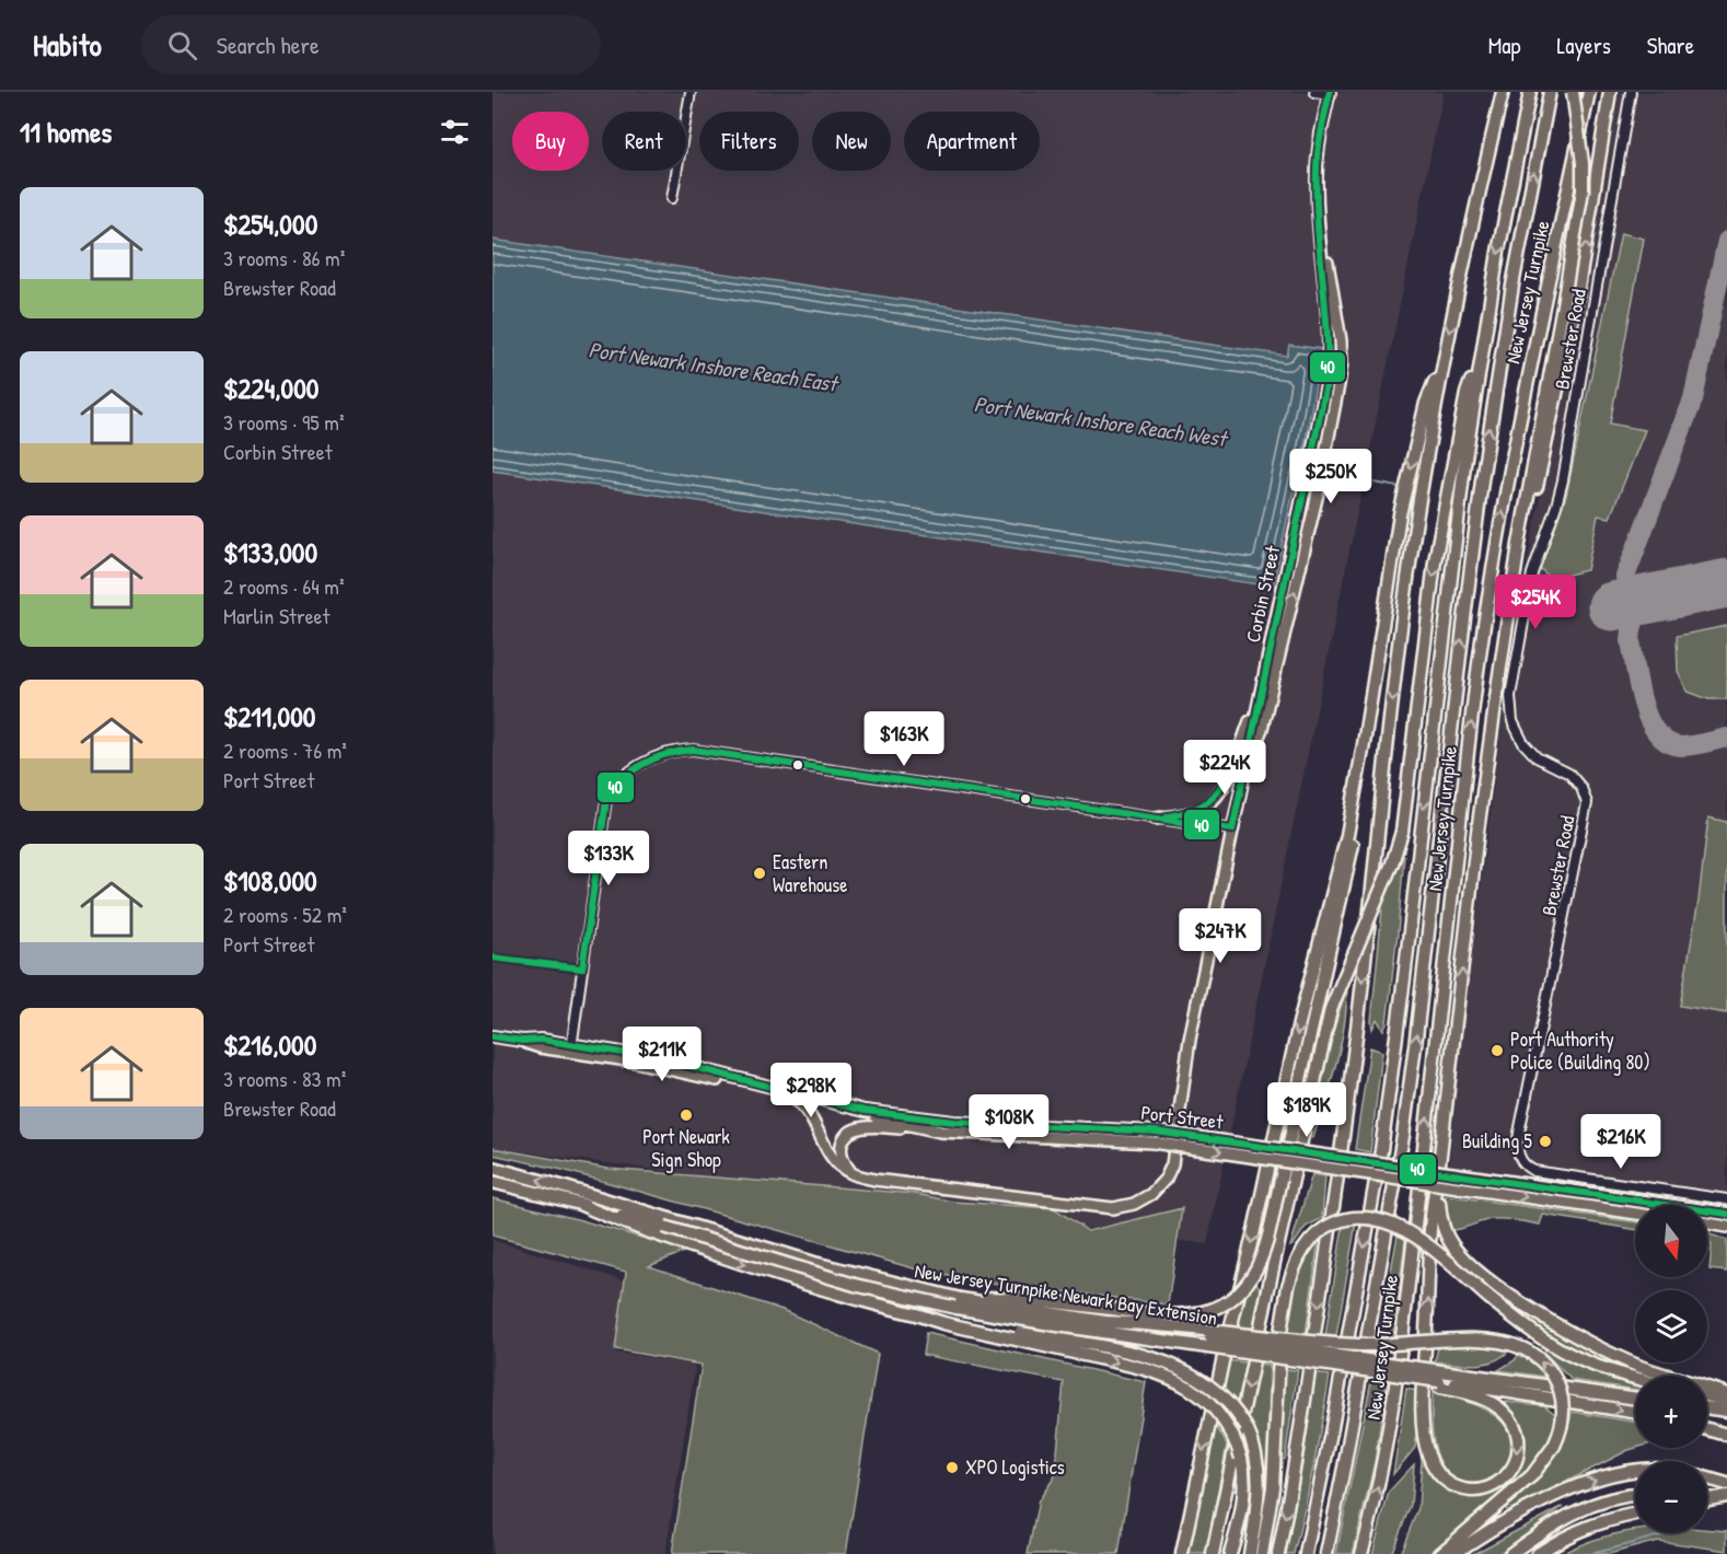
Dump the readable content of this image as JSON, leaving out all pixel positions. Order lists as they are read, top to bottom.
{
  "streets": {
    "highway": ["New Jersey Turnpike", "New Jersey Turnpike Newark Bay Extension"],
    "main road": ["Corbin Street", "Port Street"],
    "street": ["Brewster Road"]
  },
  "water": ["Port Newark Inshore Reach East", "Port Newark Inshore Reach West"],
  "places": [
    "Eastern Warehouse",
    "Port Authority Police (Building 80)",
    "Port Newark Sign Shop",
    "Building 5",
    "XPO Logistics"
  ],
  "lines": ["transit line 40"],
  "north": "bottom",
  "page": {
    "header": "Habito",
    "search": "Search here",
    "nav": ["Map", "Layers", "Share"],
    "heading": "11 homes",
    "chip": [
      "Buy",
      "Rent",
      "Filters",
      "New",
      "Apartment"
    ],
    "list": [
      {
        "name": "$254,000",
        "note": "3 rooms · 86 m² · Brewster Road"
      },
      {
        "name": "$224,000",
        "note": "3 rooms · 95 m² · Corbin Street"
      },
      {
        "name": "$133,000",
        "note": "2 rooms · 64 m² · Marlin Street"
      },
      {
        "name": "$211,000",
        "note": "2 rooms · 76 m² · Port Street"
      },
      {
        "name": "$108,000",
        "note": "2 rooms · 52 m² · Port Street"
      },
      {
        "name": "$216,000",
        "note": "3 rooms · 83 m² · Brewster Road"
      }
    ],
    "price": [
      "$250K",
      "$254K",
      "$163K",
      "$224K",
      "$133K",
      "$247K",
      "$211K",
      "$298K",
      "$189K",
      "$108K",
      "$216K"
    ],
    "map_buttons": ["+", "−"]
  }
}
